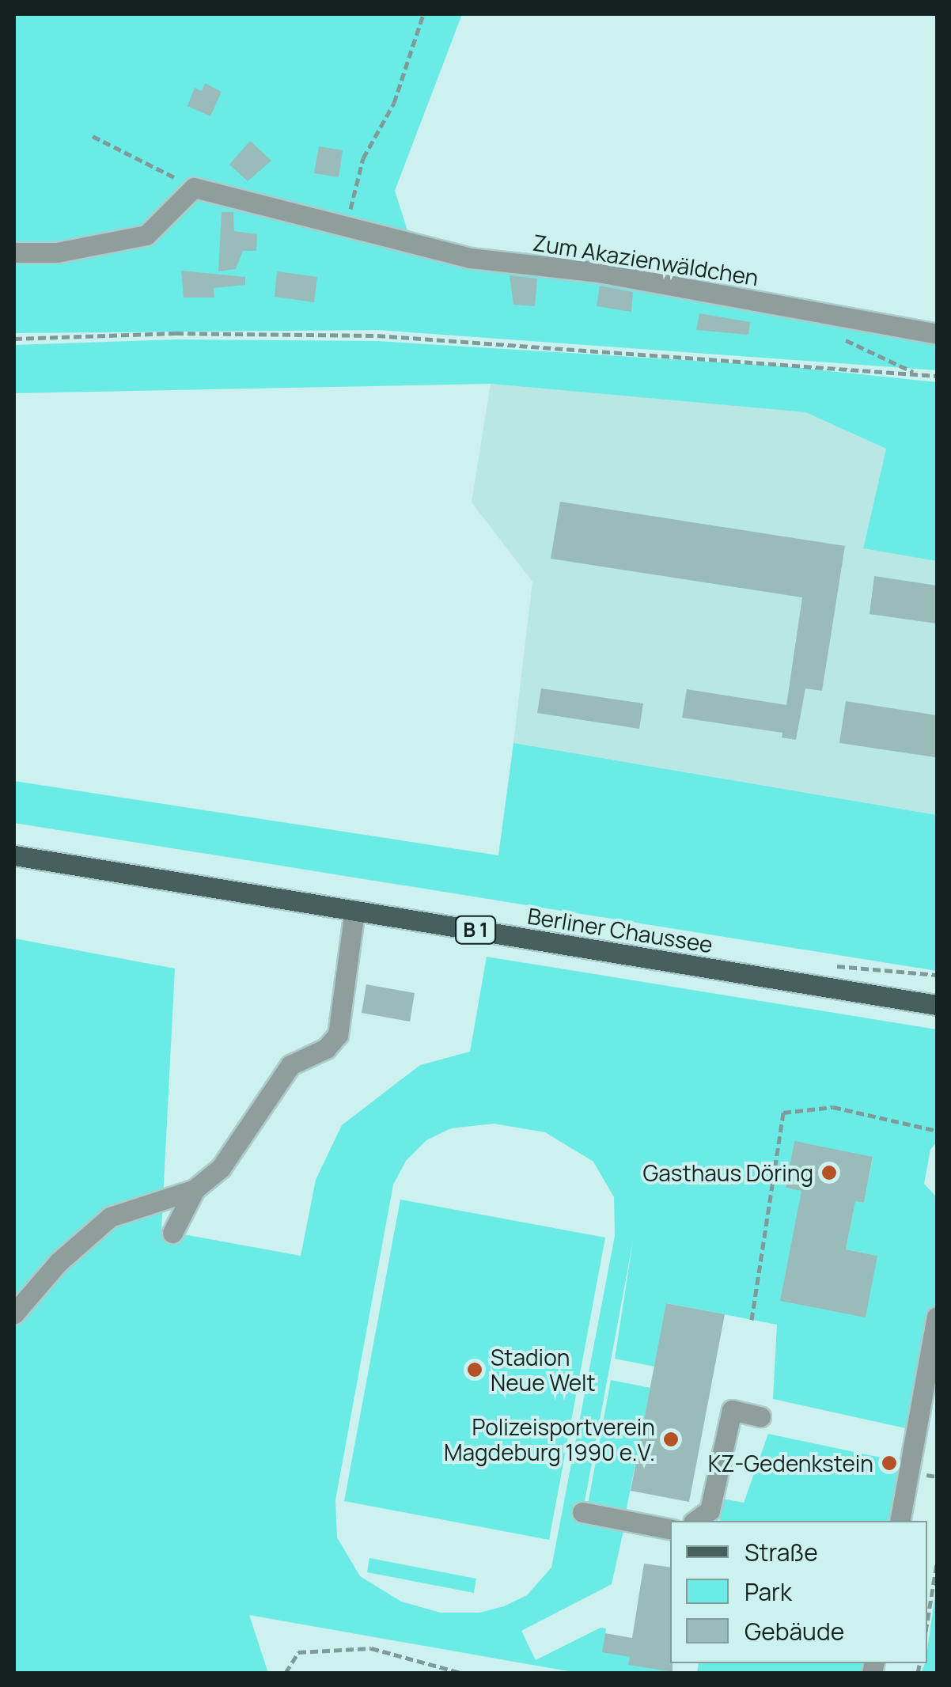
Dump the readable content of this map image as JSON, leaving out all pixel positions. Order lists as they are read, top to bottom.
{
  "streets": {
    "main road": ["B 1", "Berliner Chaussee"],
    "street": ["Zum Akazienwäldchen"]
  },
  "places": [
    "Gasthaus Döring",
    "Stadion Neue Welt",
    "Polizeisportverein Magdeburg 1990 e.V.",
    "KZ-Gedenkstein"
  ],
  "legend": ["Straße", "Park", "Gebäude"]
}
